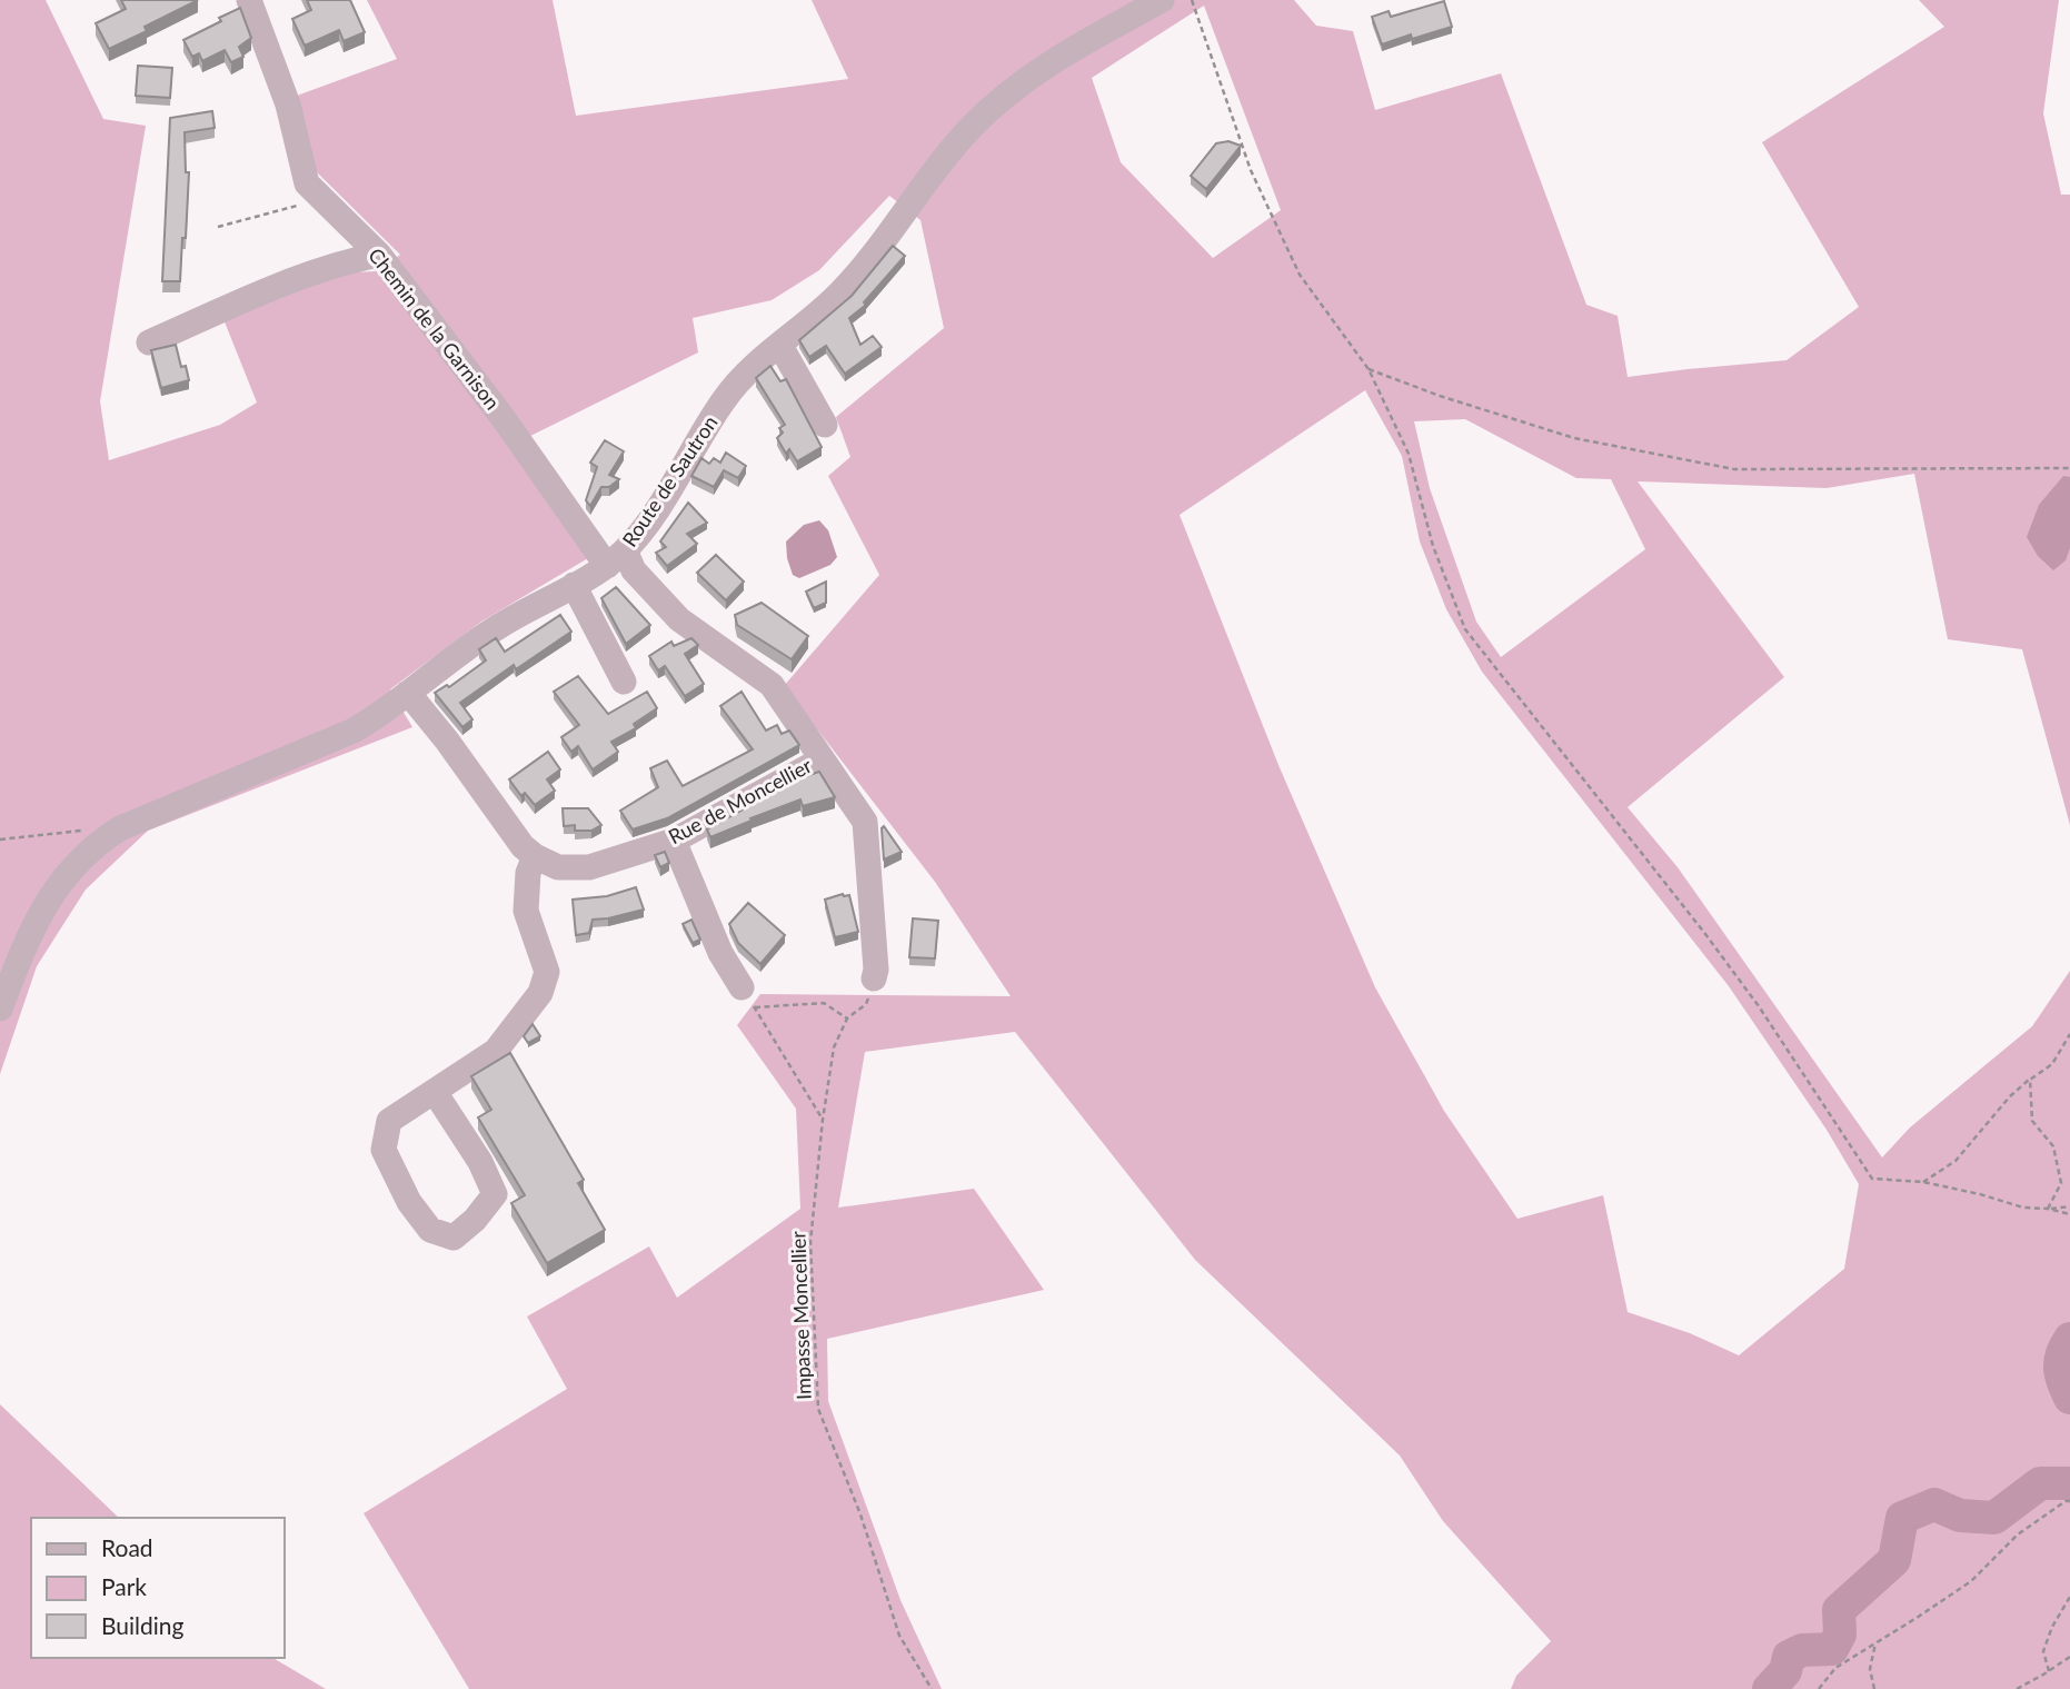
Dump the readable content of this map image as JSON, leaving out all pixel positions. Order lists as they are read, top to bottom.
{
  "streets": {
    "street": ["Chemin de la Garnison", "Route de Sautron", "Rue de Moncellier"],
    "path": ["Impasse Moncellier"]
  },
  "crossings": [
    ["Chemin de la Garnison", "Route de Sautron"],
    ["Chemin de la Garnison", "Rue de Moncellier"],
    ["Route de Sautron", "Rue de Moncellier"]
  ],
  "legend": ["Road", "Park", "Building"]
}
